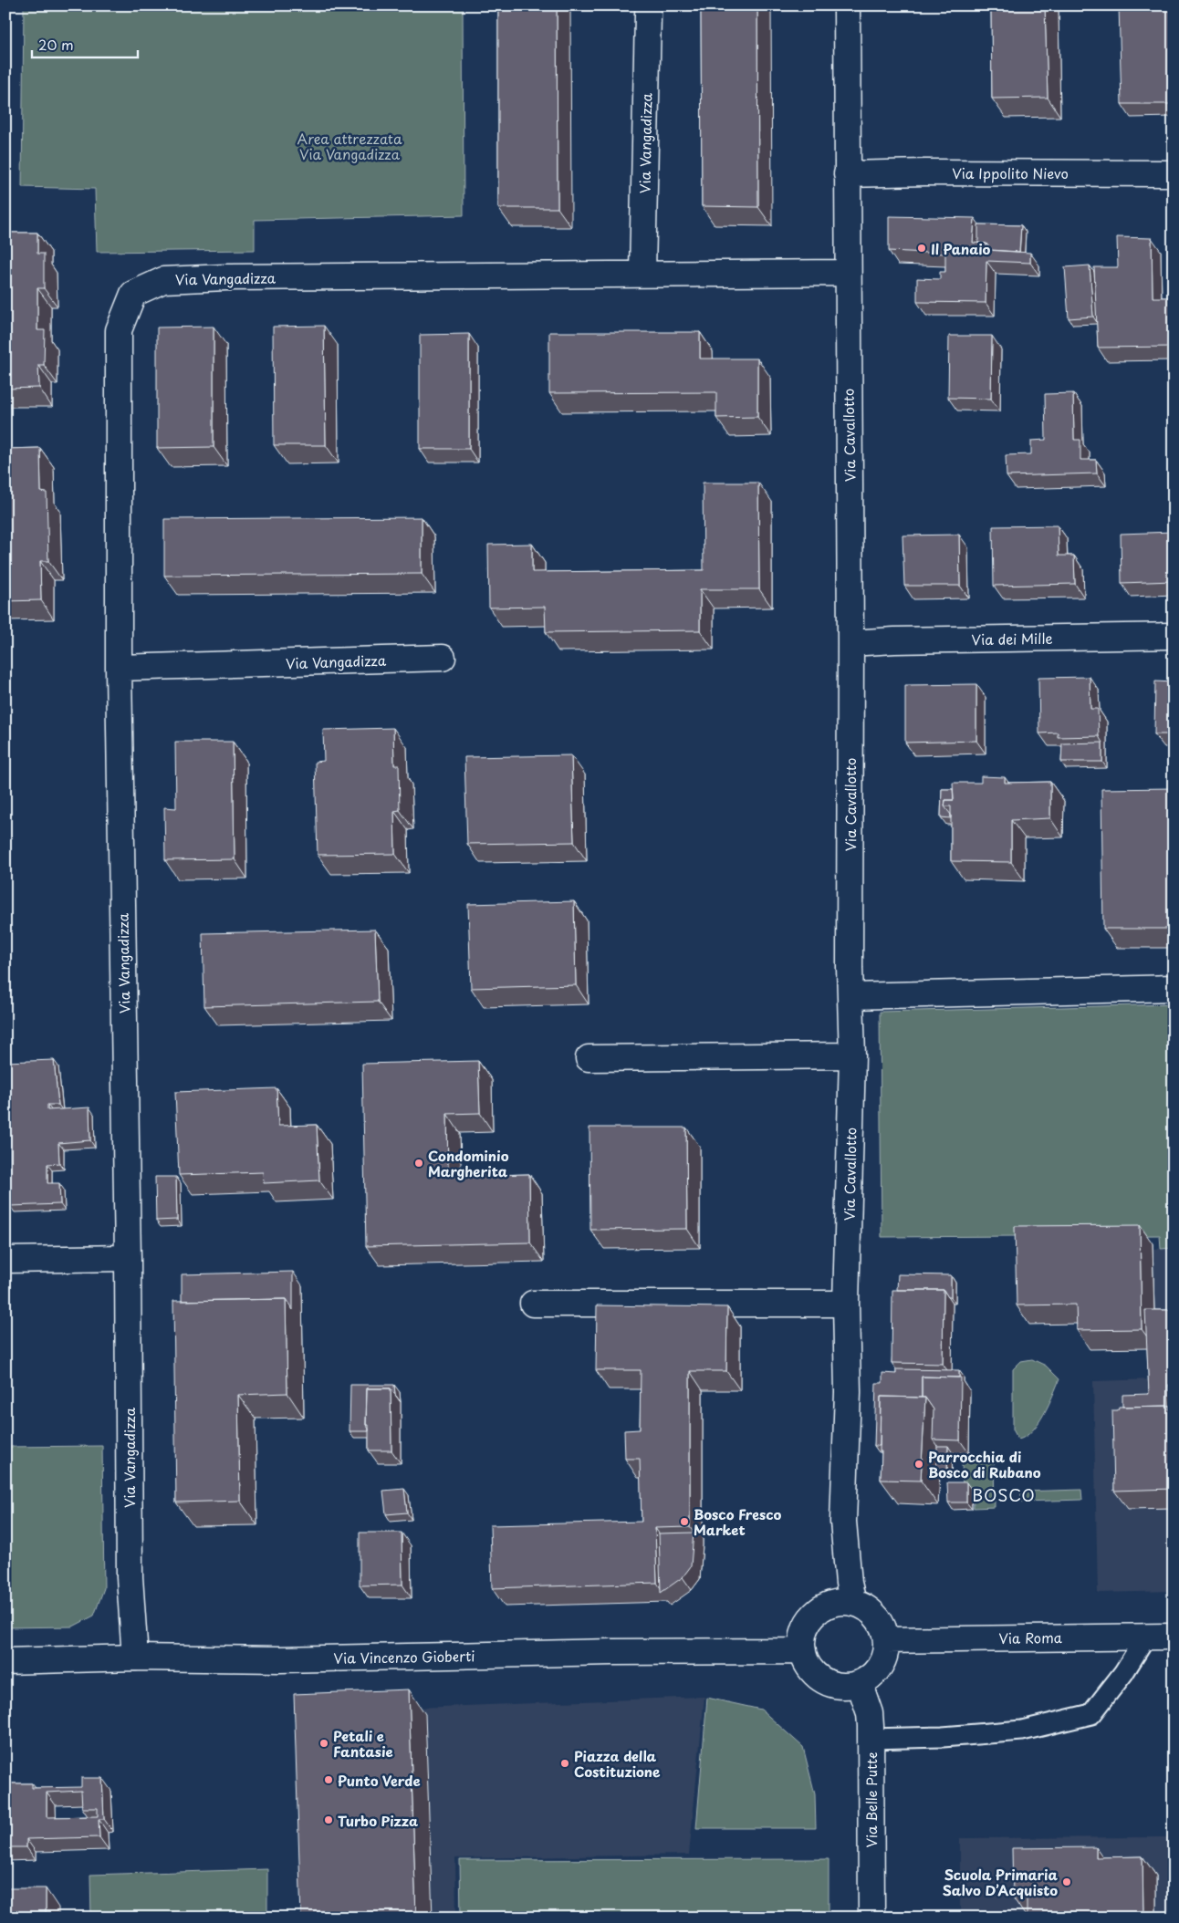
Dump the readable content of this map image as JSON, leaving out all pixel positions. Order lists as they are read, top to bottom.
{
  "streets": {
    "street": [
      "Via Vangadizza",
      "Via Ippolito Nievo",
      "Via Cavallotto",
      "Via dei Mille",
      "Via Roma",
      "Via Vincenzo Gioberti",
      "Via Belle Putte"
    ]
  },
  "crossings": [
    ["Via Vangadizza", "Via Cavallotto"],
    ["Via Vangadizza", "Via Vincenzo Gioberti"],
    ["Via Ippolito Nievo", "Via Cavallotto"],
    ["Via Cavallotto", "Via dei Mille"],
    ["Via Cavallotto", "Via Roma"],
    ["Via Cavallotto", "Via Vincenzo Gioberti"],
    ["Via Cavallotto", "Via Belle Putte"],
    ["Via Roma", "Via Vincenzo Gioberti"],
    ["Via Roma", "Via Belle Putte"],
    ["Via Vincenzo Gioberti", "Via Belle Putte"]
  ],
  "districts": ["BOSCO"],
  "parks": ["Area attrezzata Via Vangadizza"],
  "places": [
    "Il Panaio",
    "Condominio Margherita",
    "Parrocchia di Bosco di Rubano",
    "Bosco Fresco Market",
    "Petali e Fantasie",
    "Piazza della Costituzione",
    "Punto Verde",
    "Turbo Pizza",
    "Scuola Primaria Salvo D’Acquisto"
  ],
  "scale_bar": "20 m"
}
